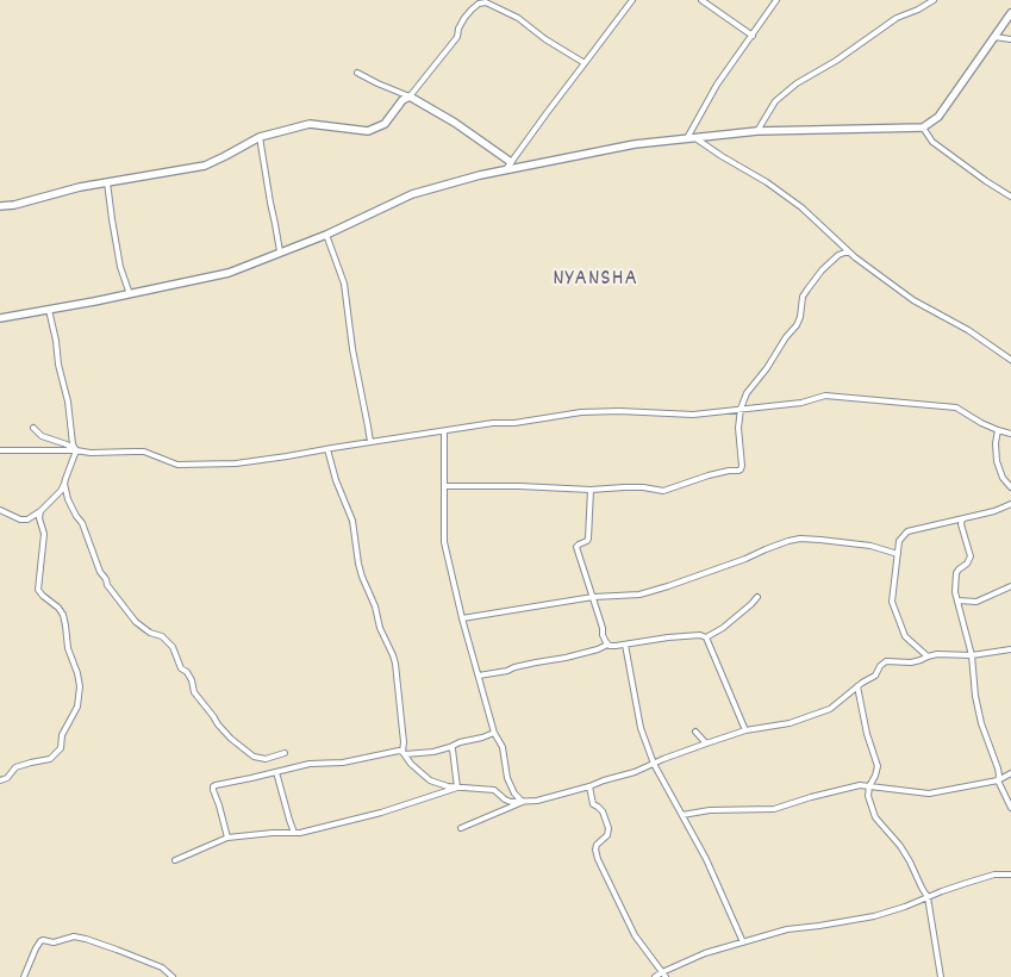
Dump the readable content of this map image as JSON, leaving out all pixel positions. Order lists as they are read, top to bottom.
{
  "districts": ["NYANSHA"]
}
